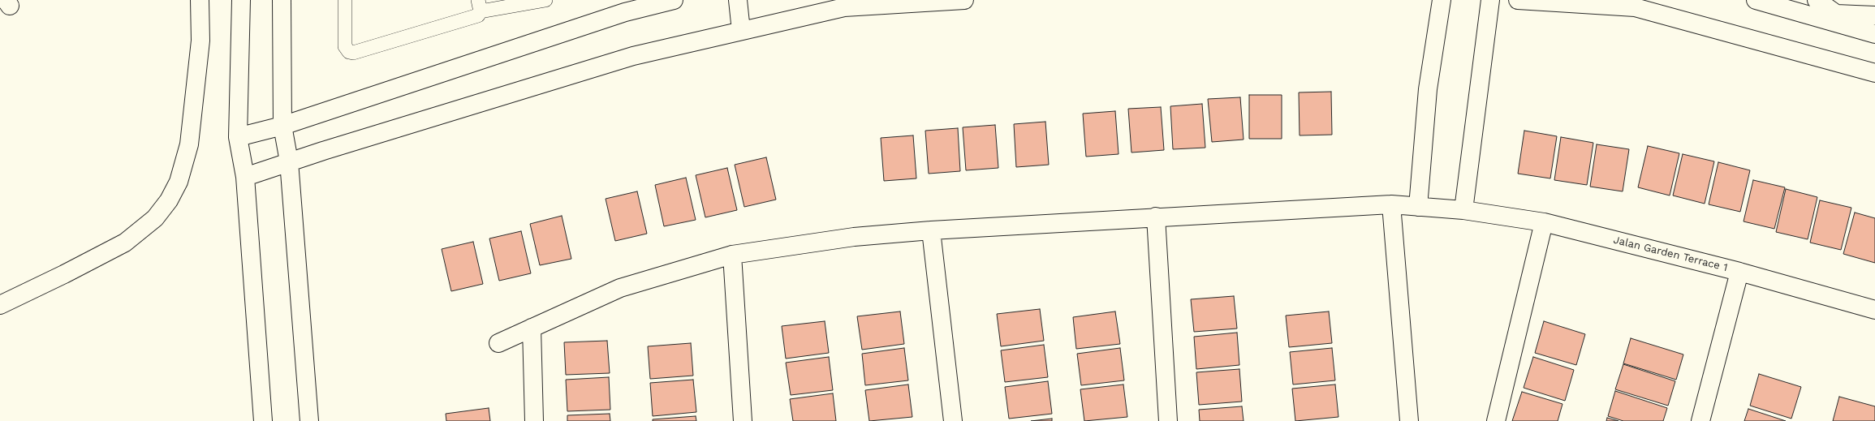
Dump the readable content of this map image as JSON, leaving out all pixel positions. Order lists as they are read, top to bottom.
{
  "streets": {
    "street": ["Jalan Garden Terrace 1"]
  }
}
